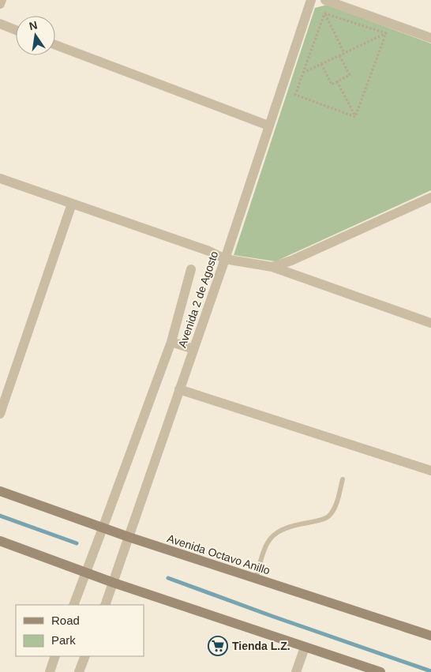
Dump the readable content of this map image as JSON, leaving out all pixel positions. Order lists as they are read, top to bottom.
{
  "streets": {
    "main road": ["Avenida Octavo Anillo"],
    "street": ["Avenida 2 de Agosto"]
  },
  "crossings": [
    ["Avenida 2 de Agosto", "Avenida Octavo Anillo"]
  ],
  "places": {
    "supermarket": ["Tienda L.Z."]
  },
  "legend": ["Road", "Park"],
  "north": "top"
}
